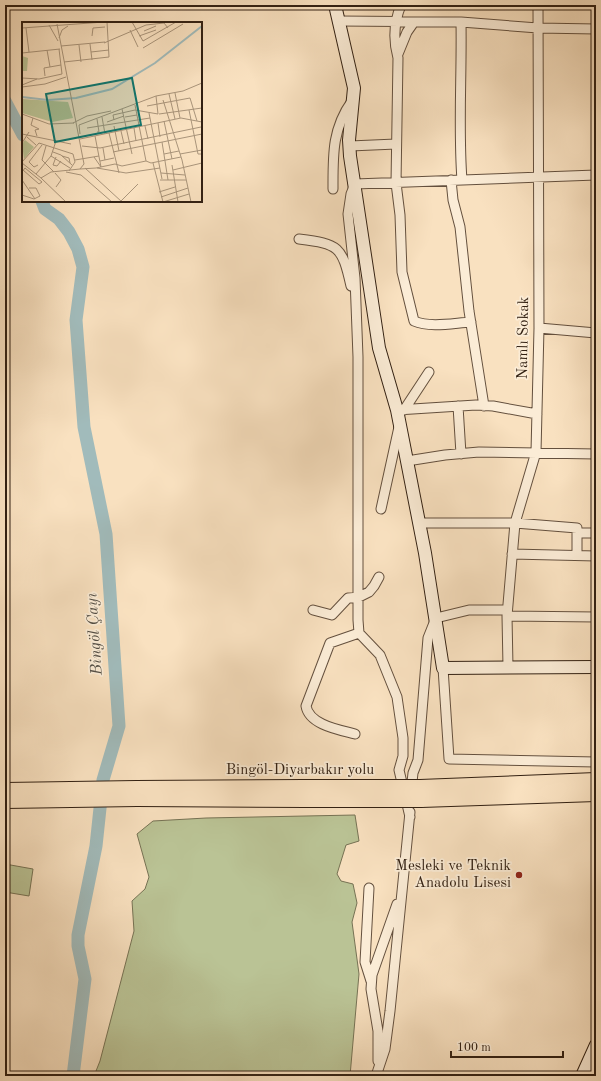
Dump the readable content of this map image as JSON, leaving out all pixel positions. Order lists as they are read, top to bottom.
{
  "streets": {
    "main road": ["Bingöl-Diyarbakır yolu"],
    "street": ["Namlı Sokak"]
  },
  "water": ["Bingöl Çayı"],
  "places": ["Mesleki ve Teknik Anadolu Lisesi"],
  "scale_bar": "100 m"
}
